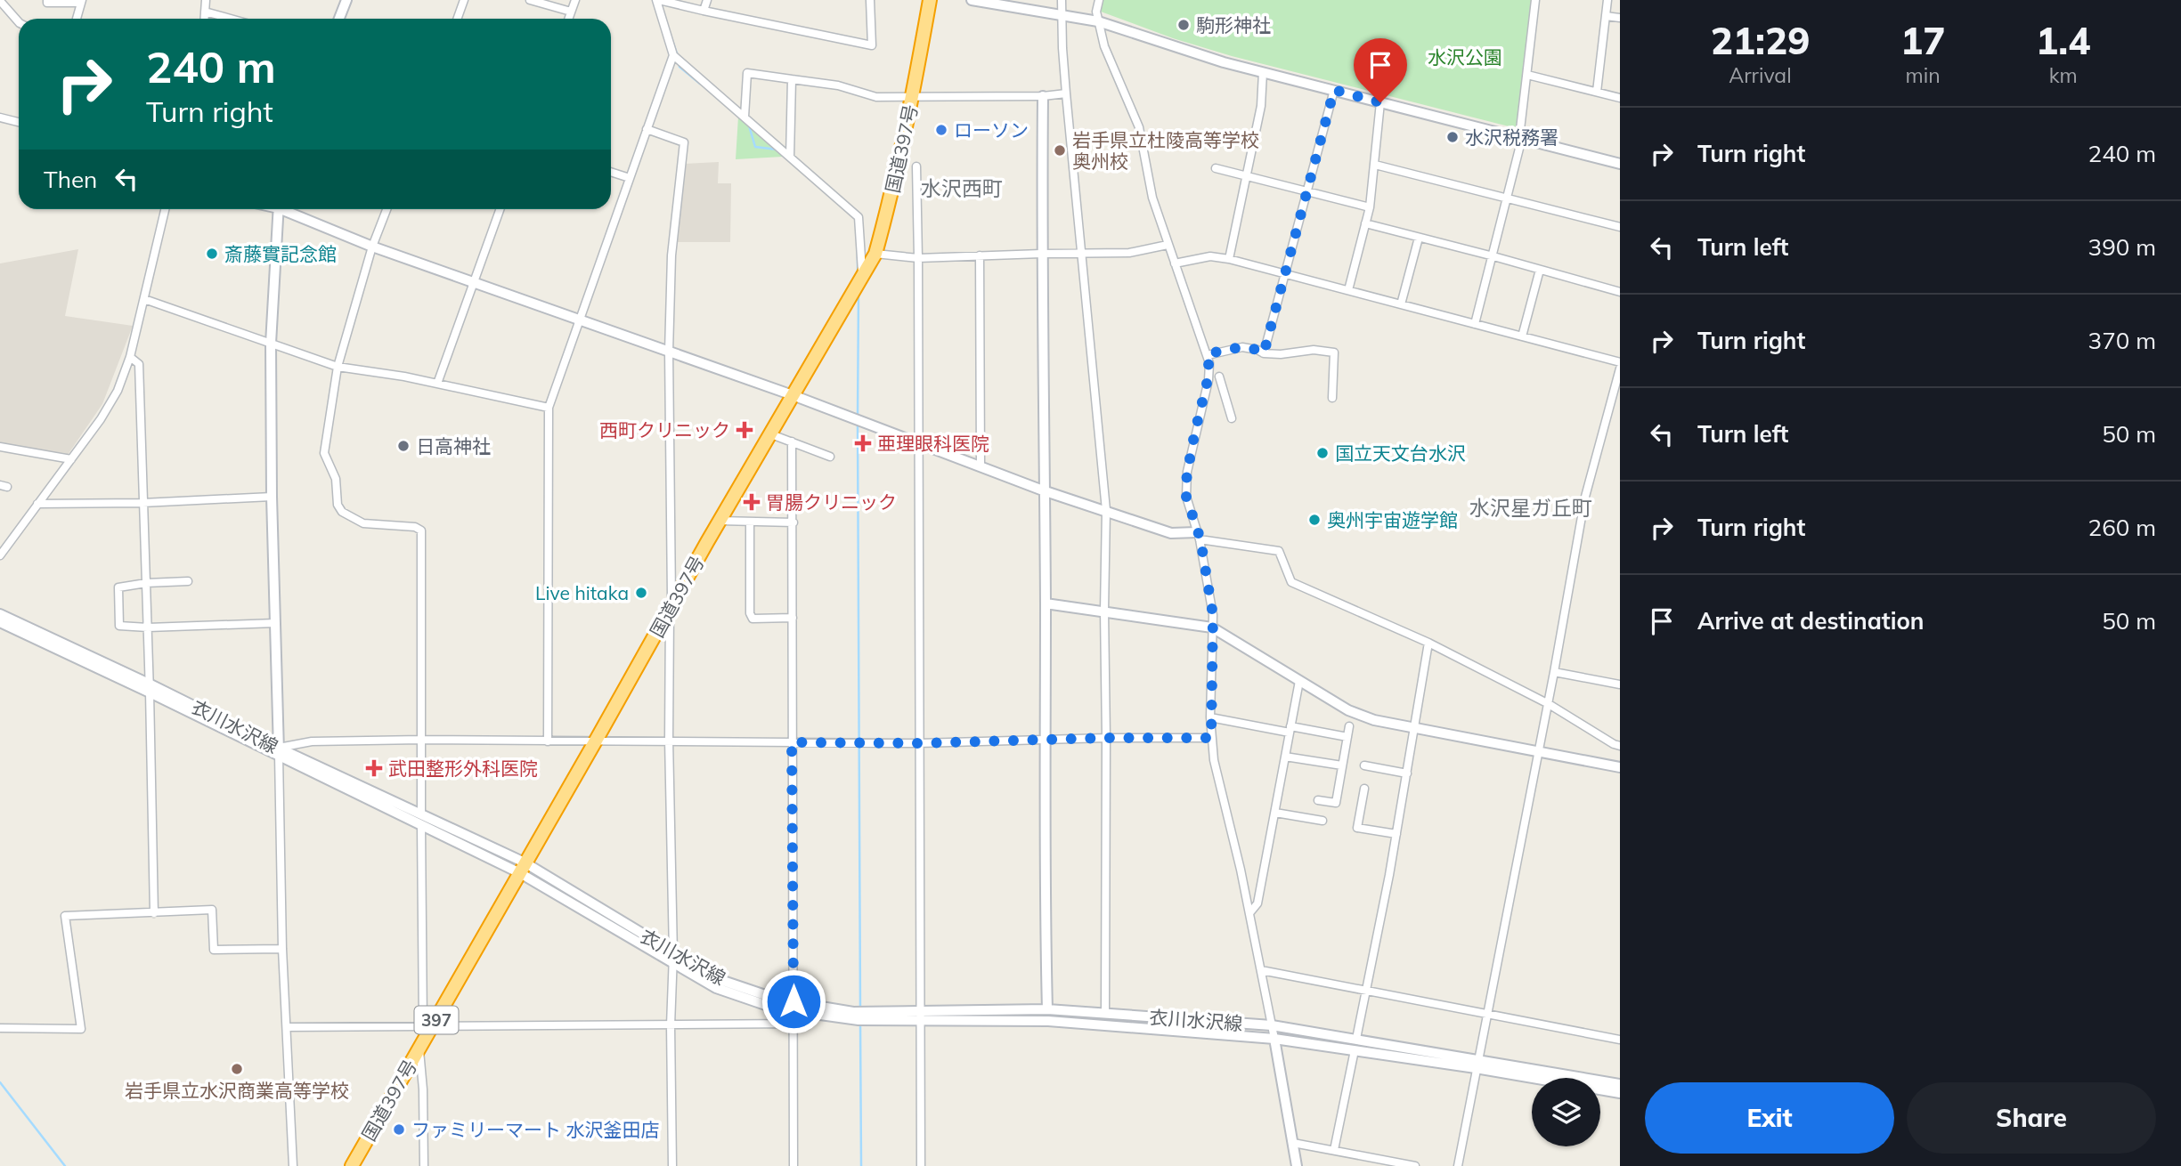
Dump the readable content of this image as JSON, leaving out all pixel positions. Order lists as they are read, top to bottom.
{
  "streets": {
    "highway": ["国道397号", "397"],
    "street": ["衣川水沢線"]
  },
  "crossings": [
    ["国道397号", "衣川水沢線"]
  ],
  "districts": ["水沢西町", "水沢星ガ丘町"],
  "parks": ["水沢公園"],
  "places": {
    "other": [
      "駒形神社",
      "ローソン",
      "水沢税務署",
      "岩手県立杜陵高等学校 奥州校",
      "斎藤實記念館",
      "日高神社",
      "国立天文台水沢",
      "奥州宇宙遊学館",
      "Live hitaka",
      "岩手県立水沢商業高等学校",
      "ファミリーマート 水沢釜田店"
    ],
    "health": [
      "西町クリニック",
      "亜理眼科医院",
      "胃腸クリニック",
      "武田整形外科医院"
    ]
  },
  "page": {
    "eta": [
      "21:29",
      "Arrival",
      "17",
      "min",
      "1.4",
      "km"
    ],
    "turn": ["240 m", "Turn right"],
    "list": [
      {
        "name": "Turn right",
        "value": "240 m"
      },
      {
        "name": "Turn left",
        "value": "390 m"
      },
      {
        "name": "Turn right",
        "value": "370 m"
      },
      {
        "name": "Turn left",
        "value": "50 m"
      },
      {
        "name": "Turn right",
        "value": "260 m"
      },
      {
        "name": "Arrive at destination",
        "value": "50 m"
      }
    ],
    "then": "Then",
    "buttons": ["Exit", "Share"]
  }
}
